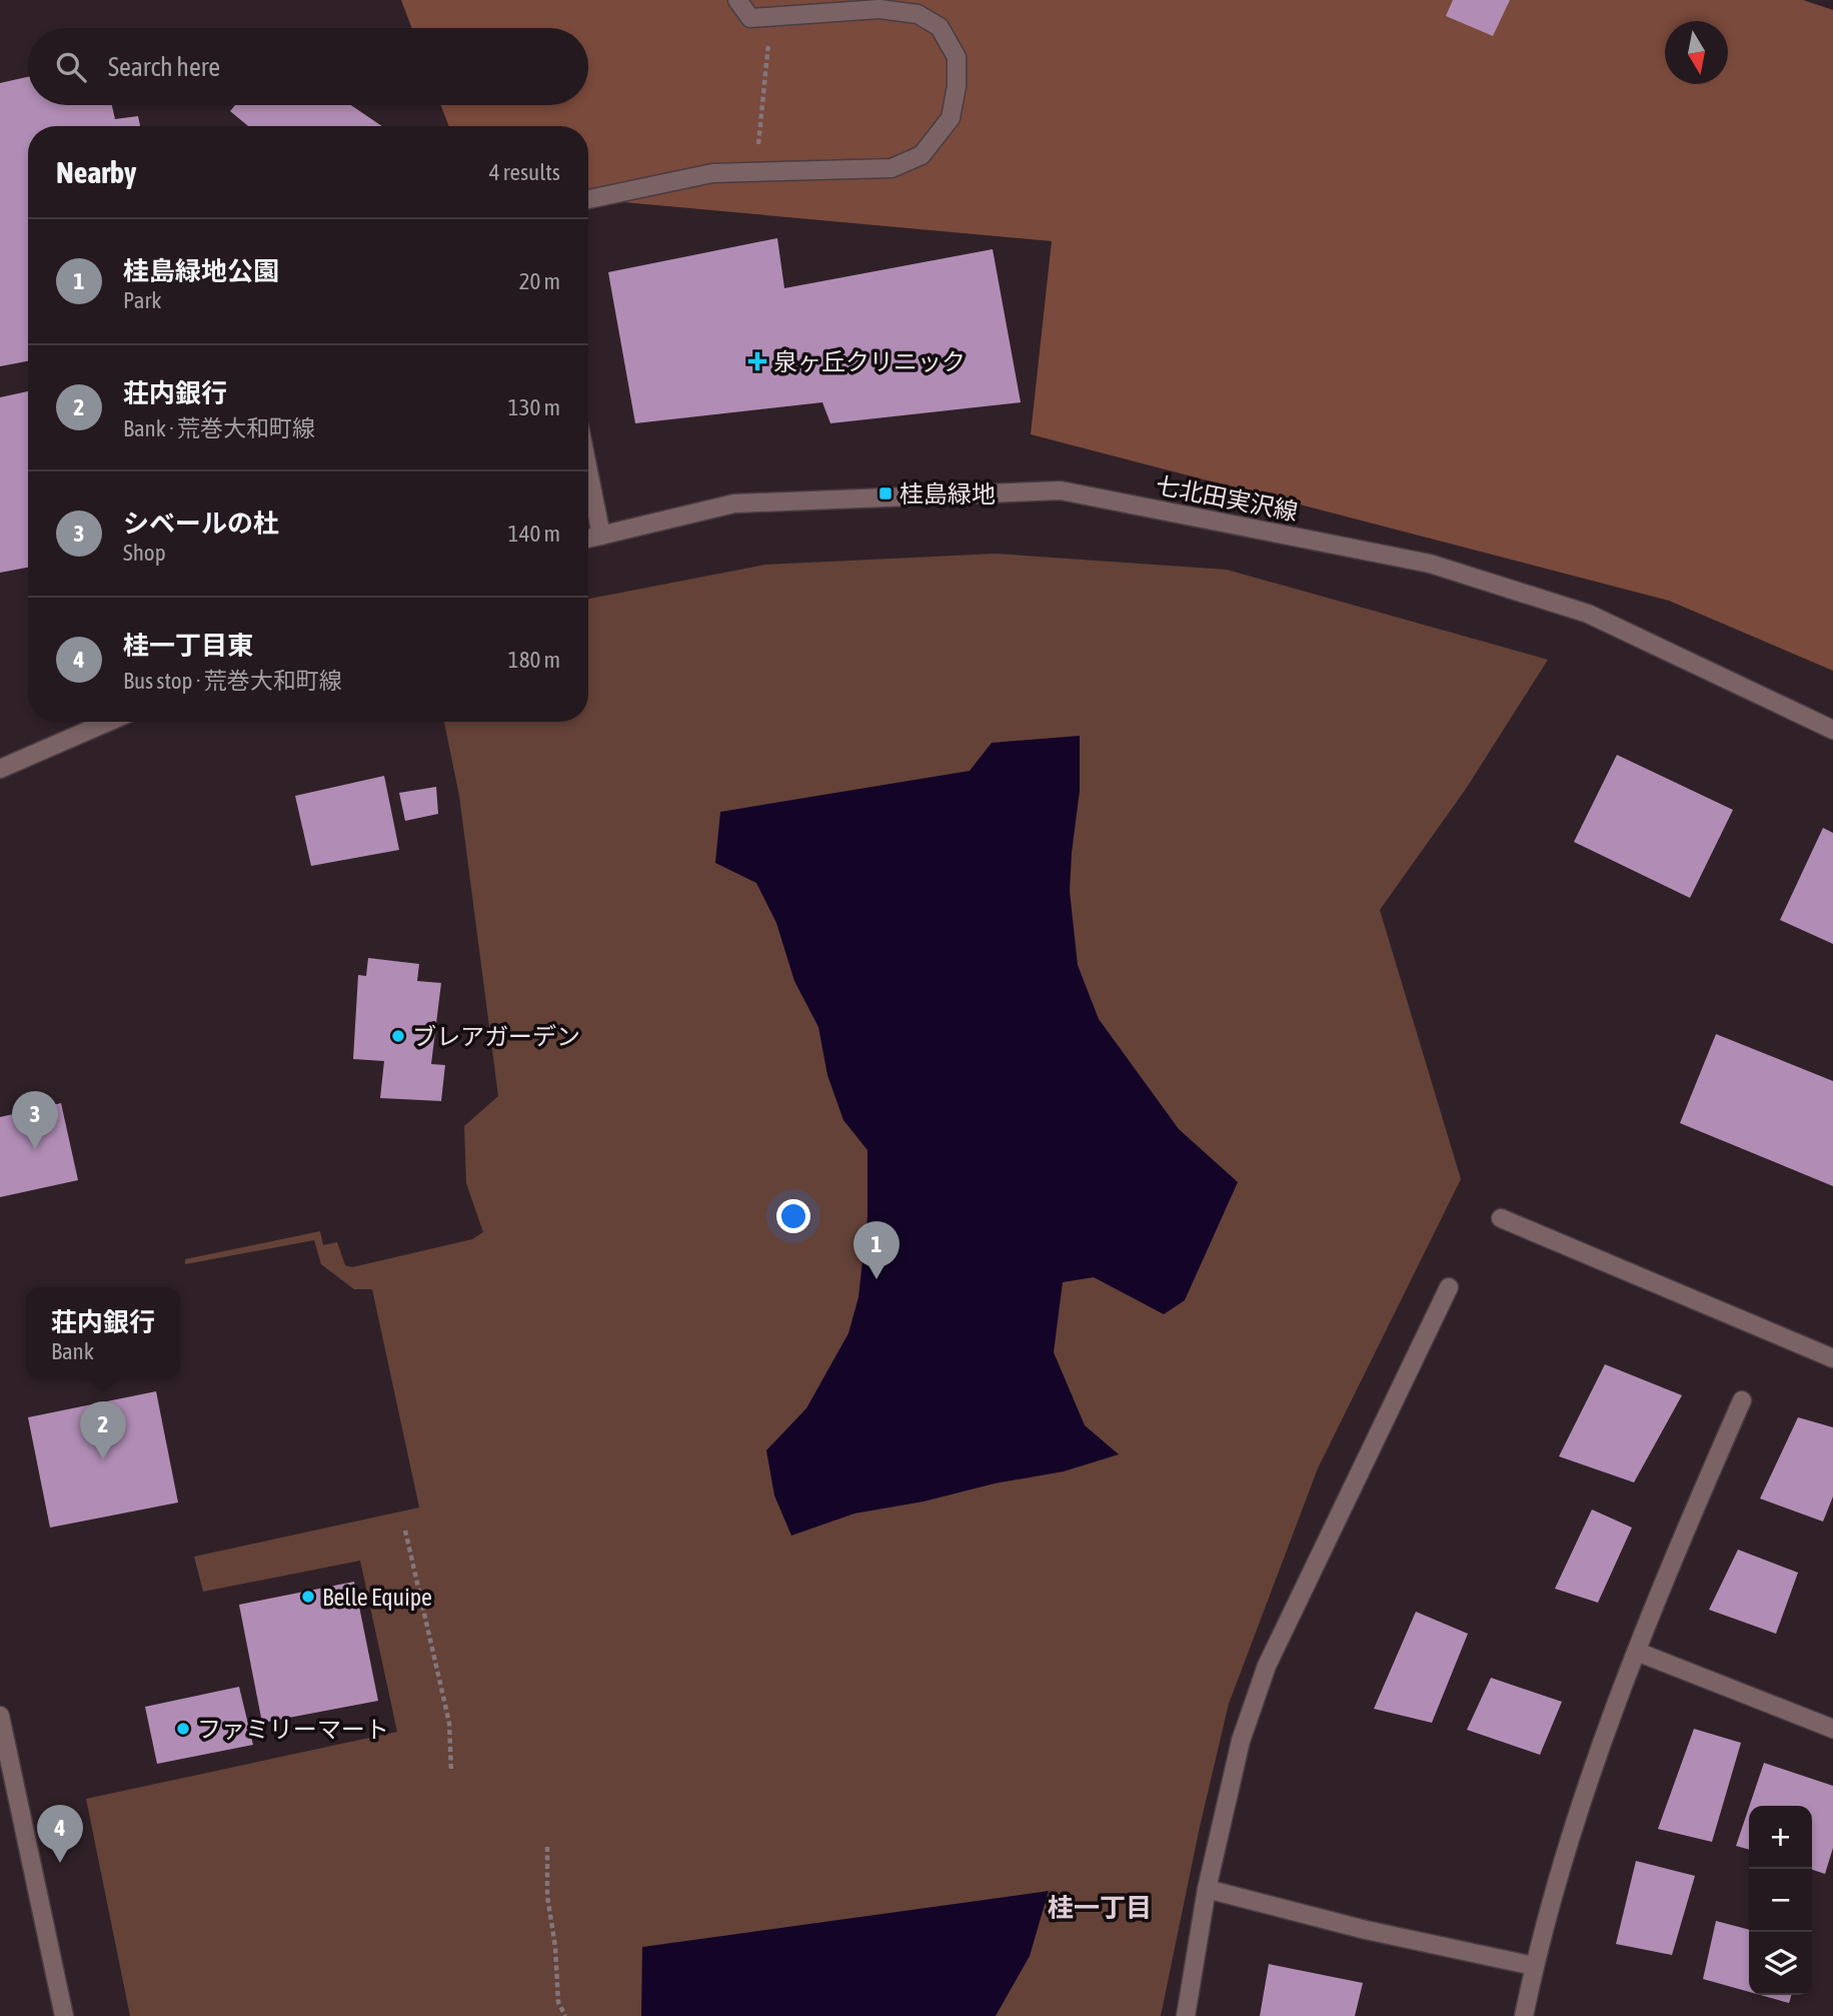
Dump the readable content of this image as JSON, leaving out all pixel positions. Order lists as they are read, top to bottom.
{
  "streets": {
    "street": ["七北田実沢線"]
  },
  "districts": ["桂一丁目"],
  "places": {
    "health": ["泉ヶ丘クリニック"],
    "transit": ["桂島緑地"],
    "other": ["ブレアガーデン", "Belle Equipe", "ファミリーマート"]
  },
  "north": "bottom",
  "page": {
    "search": "Search here",
    "heading": ["Nearby", "4 results"],
    "list": [
      {
        "mark": "1",
        "name": "桂島緑地公園",
        "note": "Park",
        "value": "20 m"
      },
      {
        "mark": "2",
        "name": "荘内銀行",
        "note": "Bank · 荒巻大和町線",
        "value": "130 m"
      },
      {
        "mark": "3",
        "name": "シベールの杜",
        "note": "Shop",
        "value": "140 m"
      },
      {
        "mark": "4",
        "name": "桂一丁目東",
        "note": "Bus stop · 荒巻大和町線",
        "value": "180 m"
      }
    ],
    "pins": [
      "3",
      "1",
      "2",
      "4"
    ],
    "popup": ["荘内銀行", "Bank"],
    "map_buttons": ["+", "−"]
  }
}
